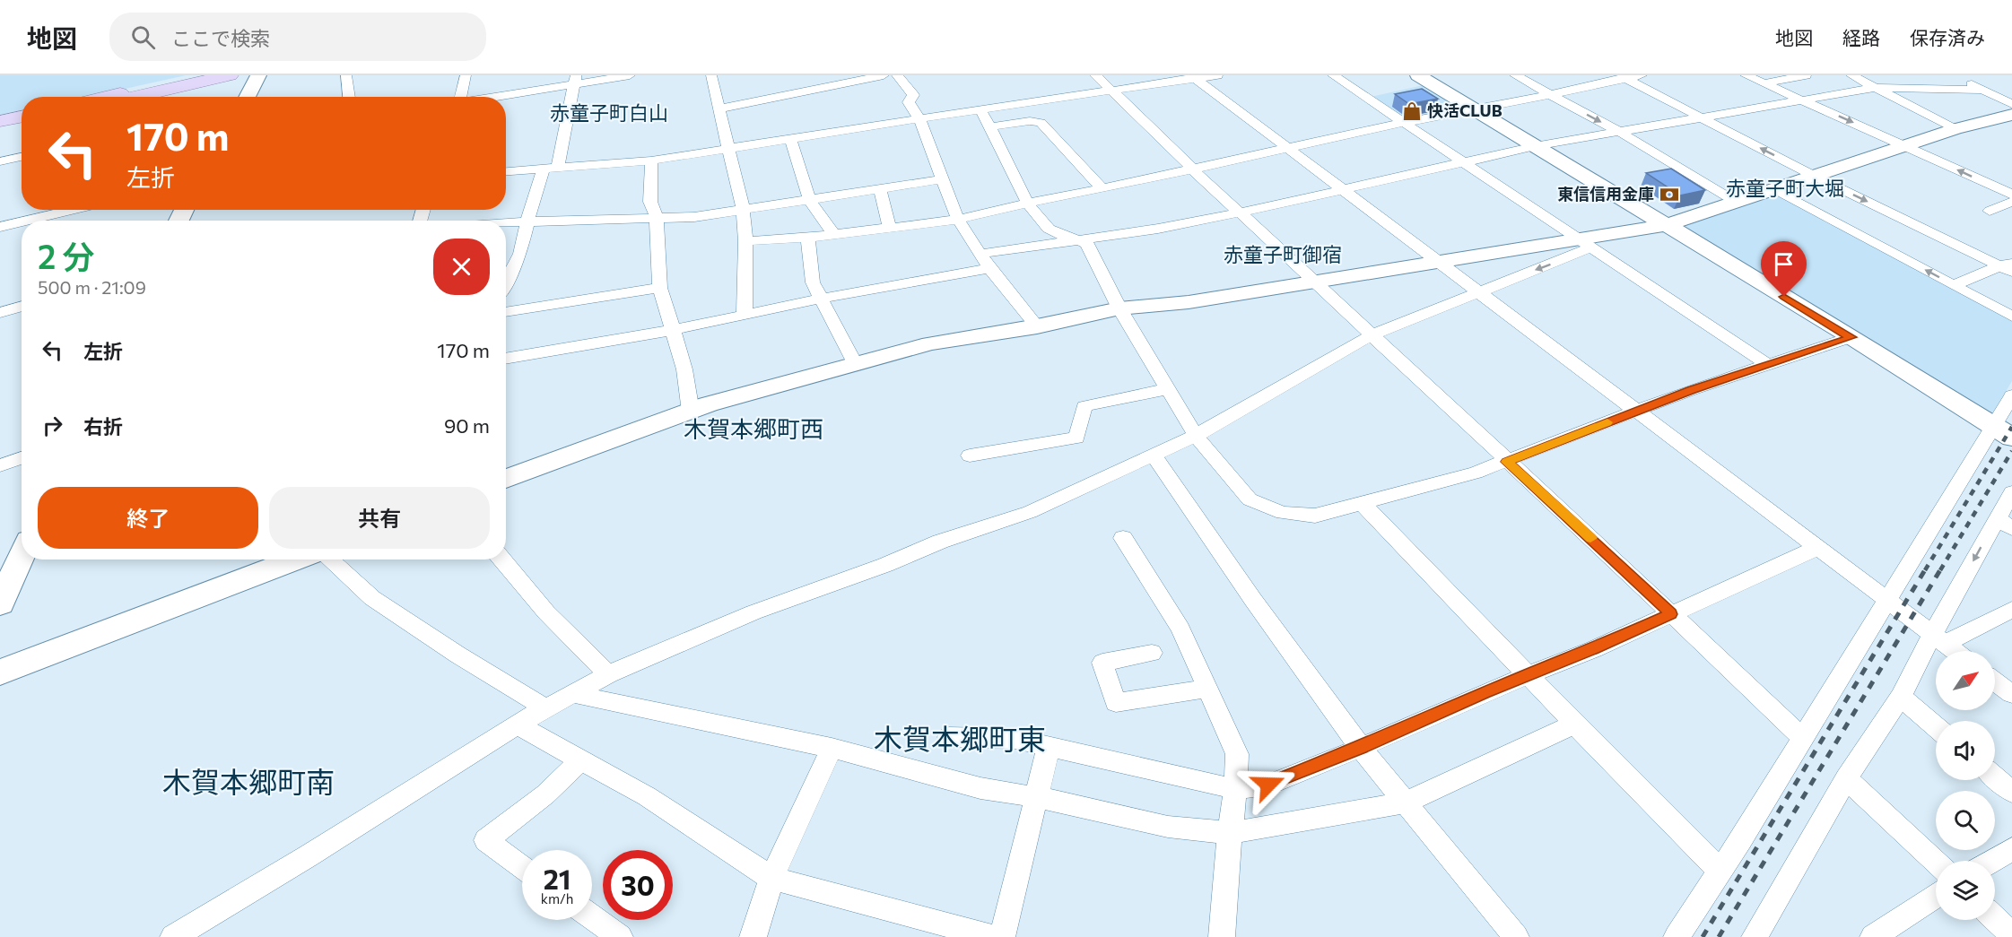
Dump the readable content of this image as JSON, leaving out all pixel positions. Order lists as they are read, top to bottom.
{
  "districts": [
    "赤童子町白山",
    "赤童子町大堀",
    "赤童子町御宿",
    "木賀本郷町西",
    "木賀本郷町東",
    "木賀本郷町南"
  ],
  "places": {
    "shop": ["快活CLUB"],
    "bank": ["東信信用金庫"]
  },
  "north": "top right",
  "page": {
    "header": "地図",
    "search": "ここで検索",
    "nav": ["地図", "経路", "保存済み"],
    "turn": ["170 m", "左折"],
    "heading": ["2 分", "500 m · 21:09"],
    "list": [
      {
        "name": "左折",
        "value": "170 m"
      },
      {
        "name": "右折",
        "value": "90 m"
      }
    ],
    "buttons": ["終了", "共有"],
    "speed": "21 km/h",
    "limit": "30"
  }
}
